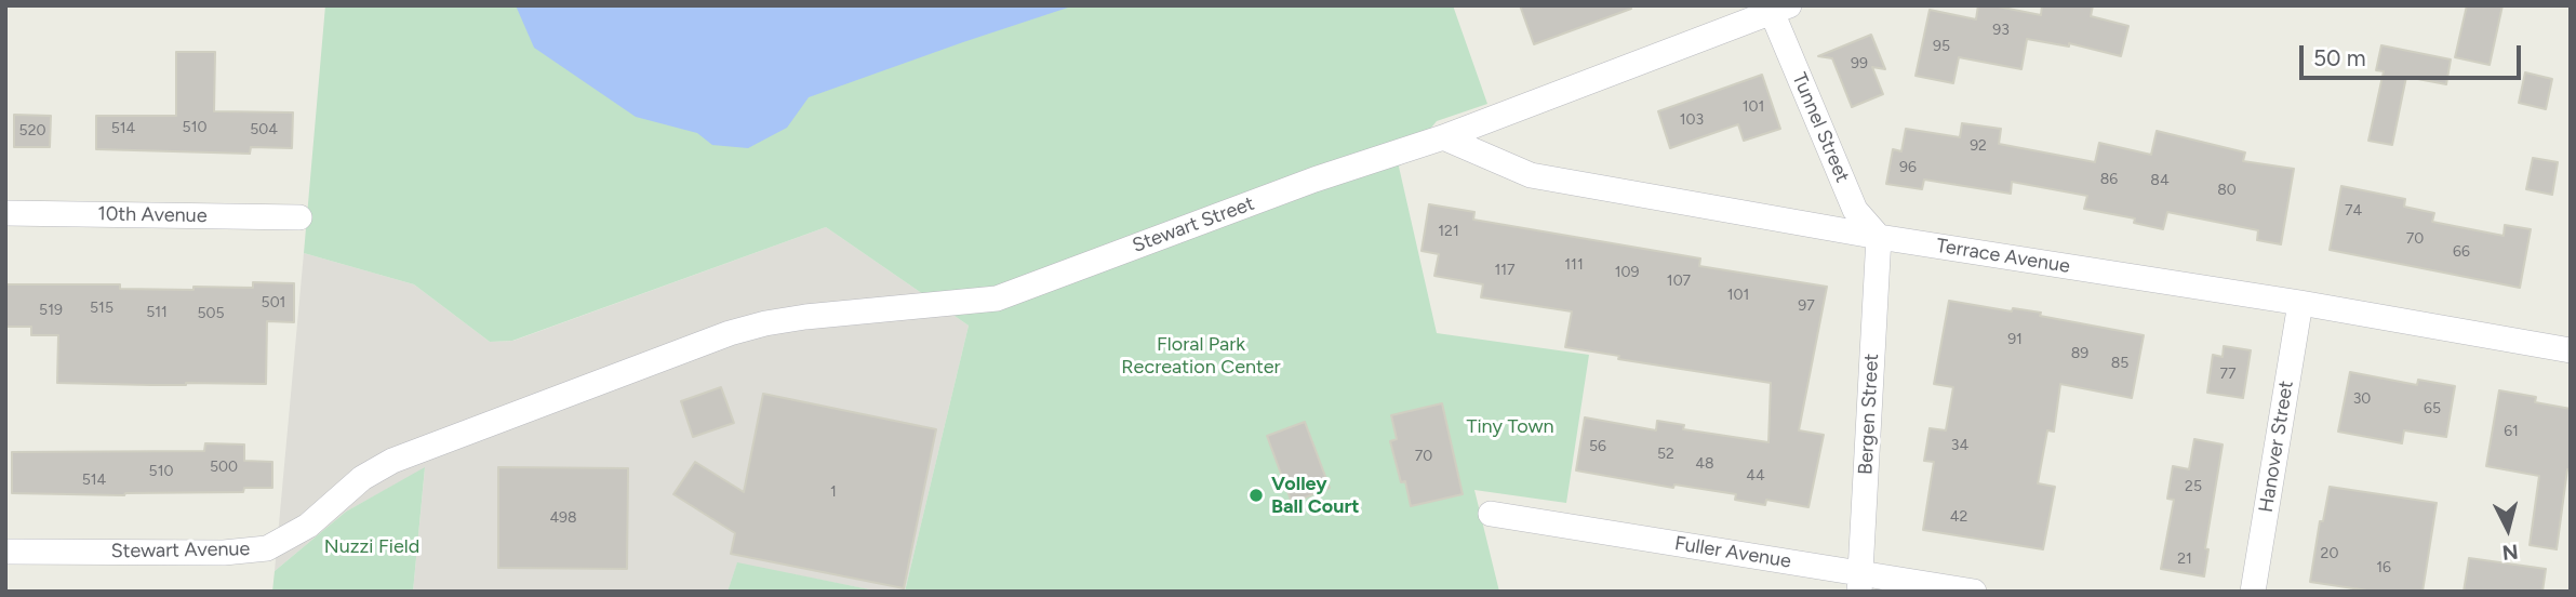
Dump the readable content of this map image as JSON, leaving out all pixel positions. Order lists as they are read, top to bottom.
{
  "streets": {
    "street": [
      "Tunnel Street",
      "10th Avenue",
      "Stewart Street",
      "Terrace Avenue",
      "Bergen Street",
      "Hanover Street",
      "Stewart Avenue",
      "Fuller Avenue"
    ]
  },
  "crossings": [
    ["Tunnel Street", "Stewart Street"],
    ["Tunnel Street", "Terrace Avenue"],
    ["Tunnel Street", "Bergen Street"],
    ["Stewart Street", "Terrace Avenue"],
    ["Stewart Street", "Stewart Avenue"],
    ["Terrace Avenue", "Bergen Street"],
    ["Terrace Avenue", "Hanover Street"],
    ["Bergen Street", "Fuller Avenue"]
  ],
  "parks": ["Floral Park Recreation Center", "Tiny Town", "Nuzzi Field"],
  "places": ["Volley Ball Court"],
  "house_numbers": [
    "93",
    "95",
    "99",
    "101",
    "103",
    "510",
    "514",
    "504",
    "520",
    "92",
    "96",
    "86",
    "84",
    "80",
    "74",
    "121",
    "70",
    "66",
    "111",
    "117",
    "109",
    "107",
    "101",
    "501",
    "97",
    "515",
    "519",
    "511",
    "505",
    "91",
    "89",
    "85",
    "77",
    "30",
    "65",
    "61",
    "34",
    "56",
    "52",
    "70",
    "48",
    "500",
    "510",
    "44",
    "514",
    "25",
    "1",
    "42",
    "498",
    "20",
    "21",
    "16"
  ],
  "scale_bar": "50 m",
  "north": "bottom"
}
